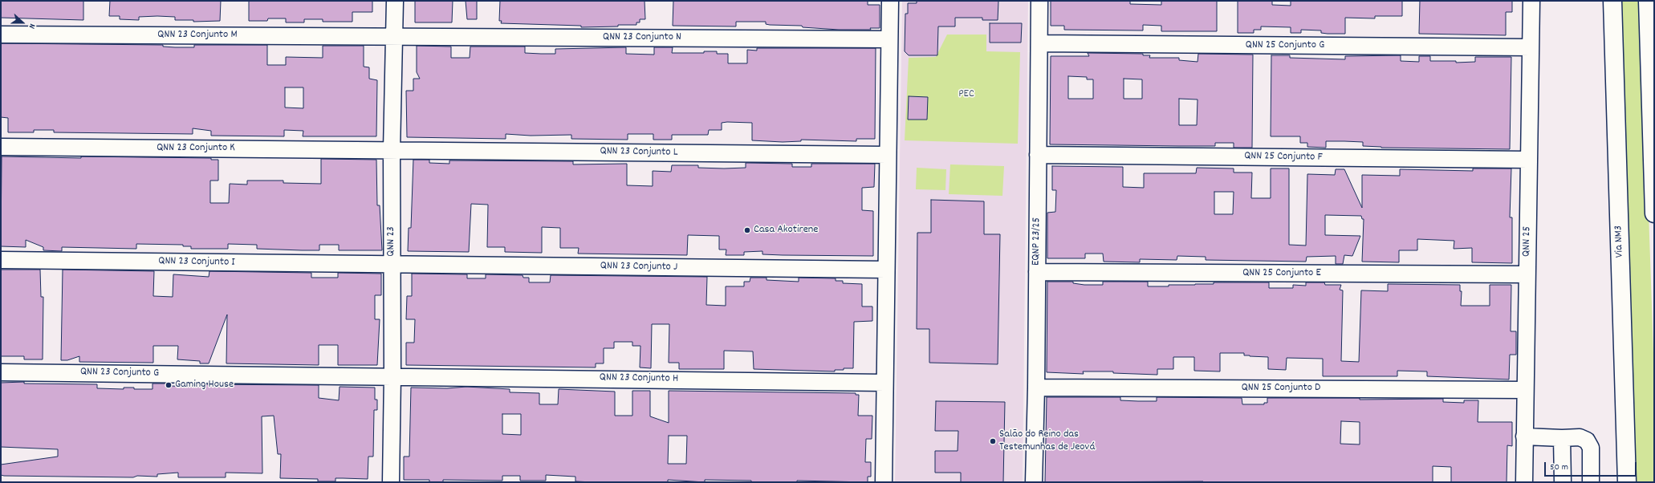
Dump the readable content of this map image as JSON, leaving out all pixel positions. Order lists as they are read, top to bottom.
{
  "streets": {
    "main road": ["Via NM3"],
    "street": [
      "QNN 23 Conjunto M",
      "QNN 23 Conjunto N",
      "QNN 25 Conjunto G",
      "QNN 23 Conjunto K",
      "QNN 23 Conjunto L",
      "QNN 25 Conjunto F",
      "QNN 23",
      "EQNP 23/25",
      "QNN 25",
      "QNN 23 Conjunto I",
      "QNN 23 Conjunto J",
      "QNN 25 Conjunto E",
      "QNN 23 Conjunto G",
      "QNN 23 Conjunto H",
      "QNN 25 Conjunto D"
    ]
  },
  "crossings": [
    ["QNN 23 Conjunto M", "QNN 23 Conjunto N"],
    ["QNN 23 Conjunto M", "QNN 23"],
    ["QNN 23 Conjunto N", "QNN 23"],
    ["QNN 25 Conjunto G", "EQNP 23/25"],
    ["QNN 25 Conjunto G", "QNN 25"],
    ["QNN 23 Conjunto K", "QNN 23 Conjunto L"],
    ["QNN 23 Conjunto K", "QNN 23"],
    ["QNN 23 Conjunto L", "QNN 23"],
    ["QNN 25 Conjunto F", "EQNP 23/25"],
    ["QNN 25 Conjunto F", "QNN 25"],
    ["QNN 23", "QNN 23 Conjunto I"],
    ["QNN 23", "QNN 23 Conjunto J"],
    ["QNN 23", "QNN 23 Conjunto G"],
    ["QNN 23", "QNN 23 Conjunto H"],
    ["EQNP 23/25", "QNN 25 Conjunto E"],
    ["EQNP 23/25", "QNN 25 Conjunto D"],
    ["QNN 25", "QNN 25 Conjunto E"],
    ["QNN 25", "QNN 25 Conjunto D"],
    ["QNN 23 Conjunto I", "QNN 23 Conjunto J"],
    ["QNN 23 Conjunto G", "QNN 23 Conjunto H"]
  ],
  "parks": ["PEC"],
  "places": ["Casa Akotirene", "Gaming House", "Salão do Reino das Testemunhas de Jeová"],
  "scale_bar": "50 m",
  "north": "right"
}
